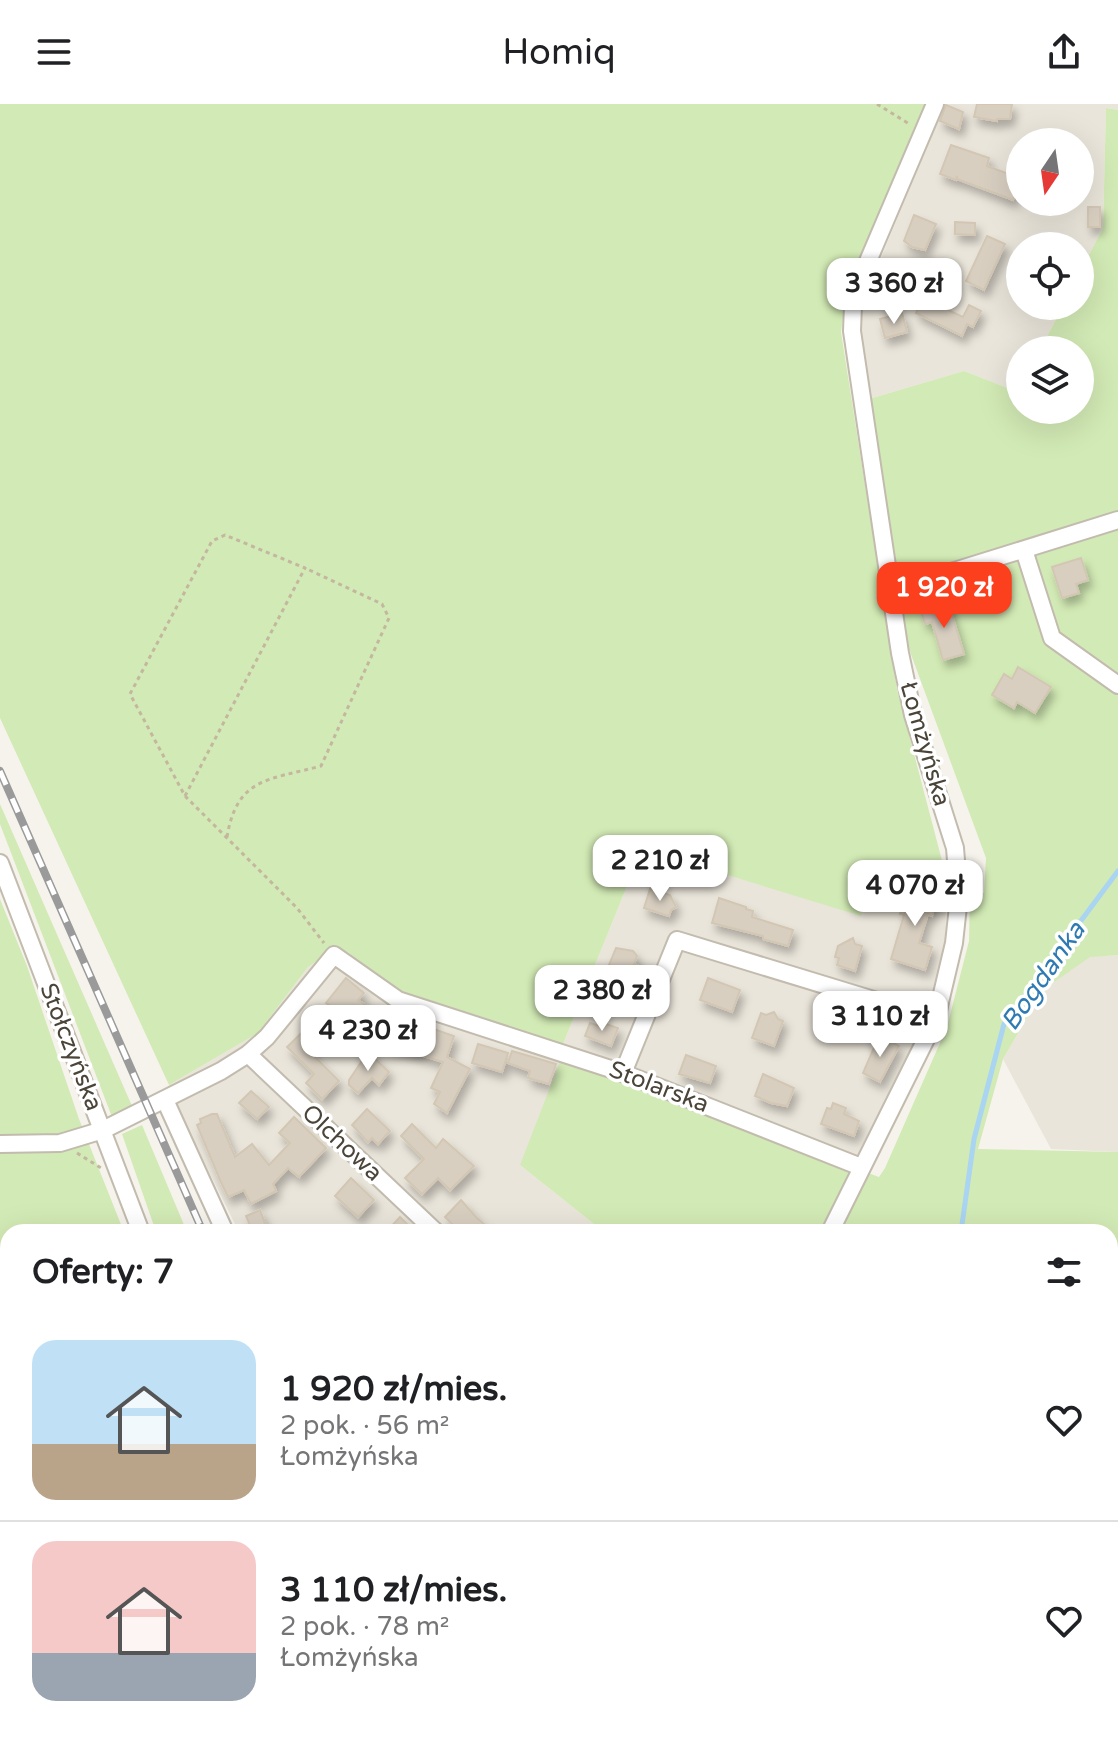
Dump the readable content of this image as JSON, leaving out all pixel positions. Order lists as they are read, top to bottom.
{
  "streets": {
    "street": [
      "Łomżyńska",
      "Stołczyńska",
      "Stolarska",
      "Olchowa"
    ]
  },
  "crossings": [
    ["Łomżyńska", "Stolarska"]
  ],
  "water": ["Bogdanka"],
  "north": "bottom",
  "page": {
    "header": "Homiq",
    "price": [
      "3 360 zł",
      "1 920 zł",
      "2 210 zł",
      "4 070 zł",
      "2 380 zł",
      "3 110 zł",
      "4 230 zł"
    ],
    "heading": "Oferty: 7",
    "list": [
      {
        "name": "1 920 zł/mies.",
        "note": "2 pok. · 56 m² · Łomżyńska"
      },
      {
        "name": "3 110 zł/mies.",
        "note": "2 pok. · 78 m² · Łomżyńska"
      }
    ]
  }
}
